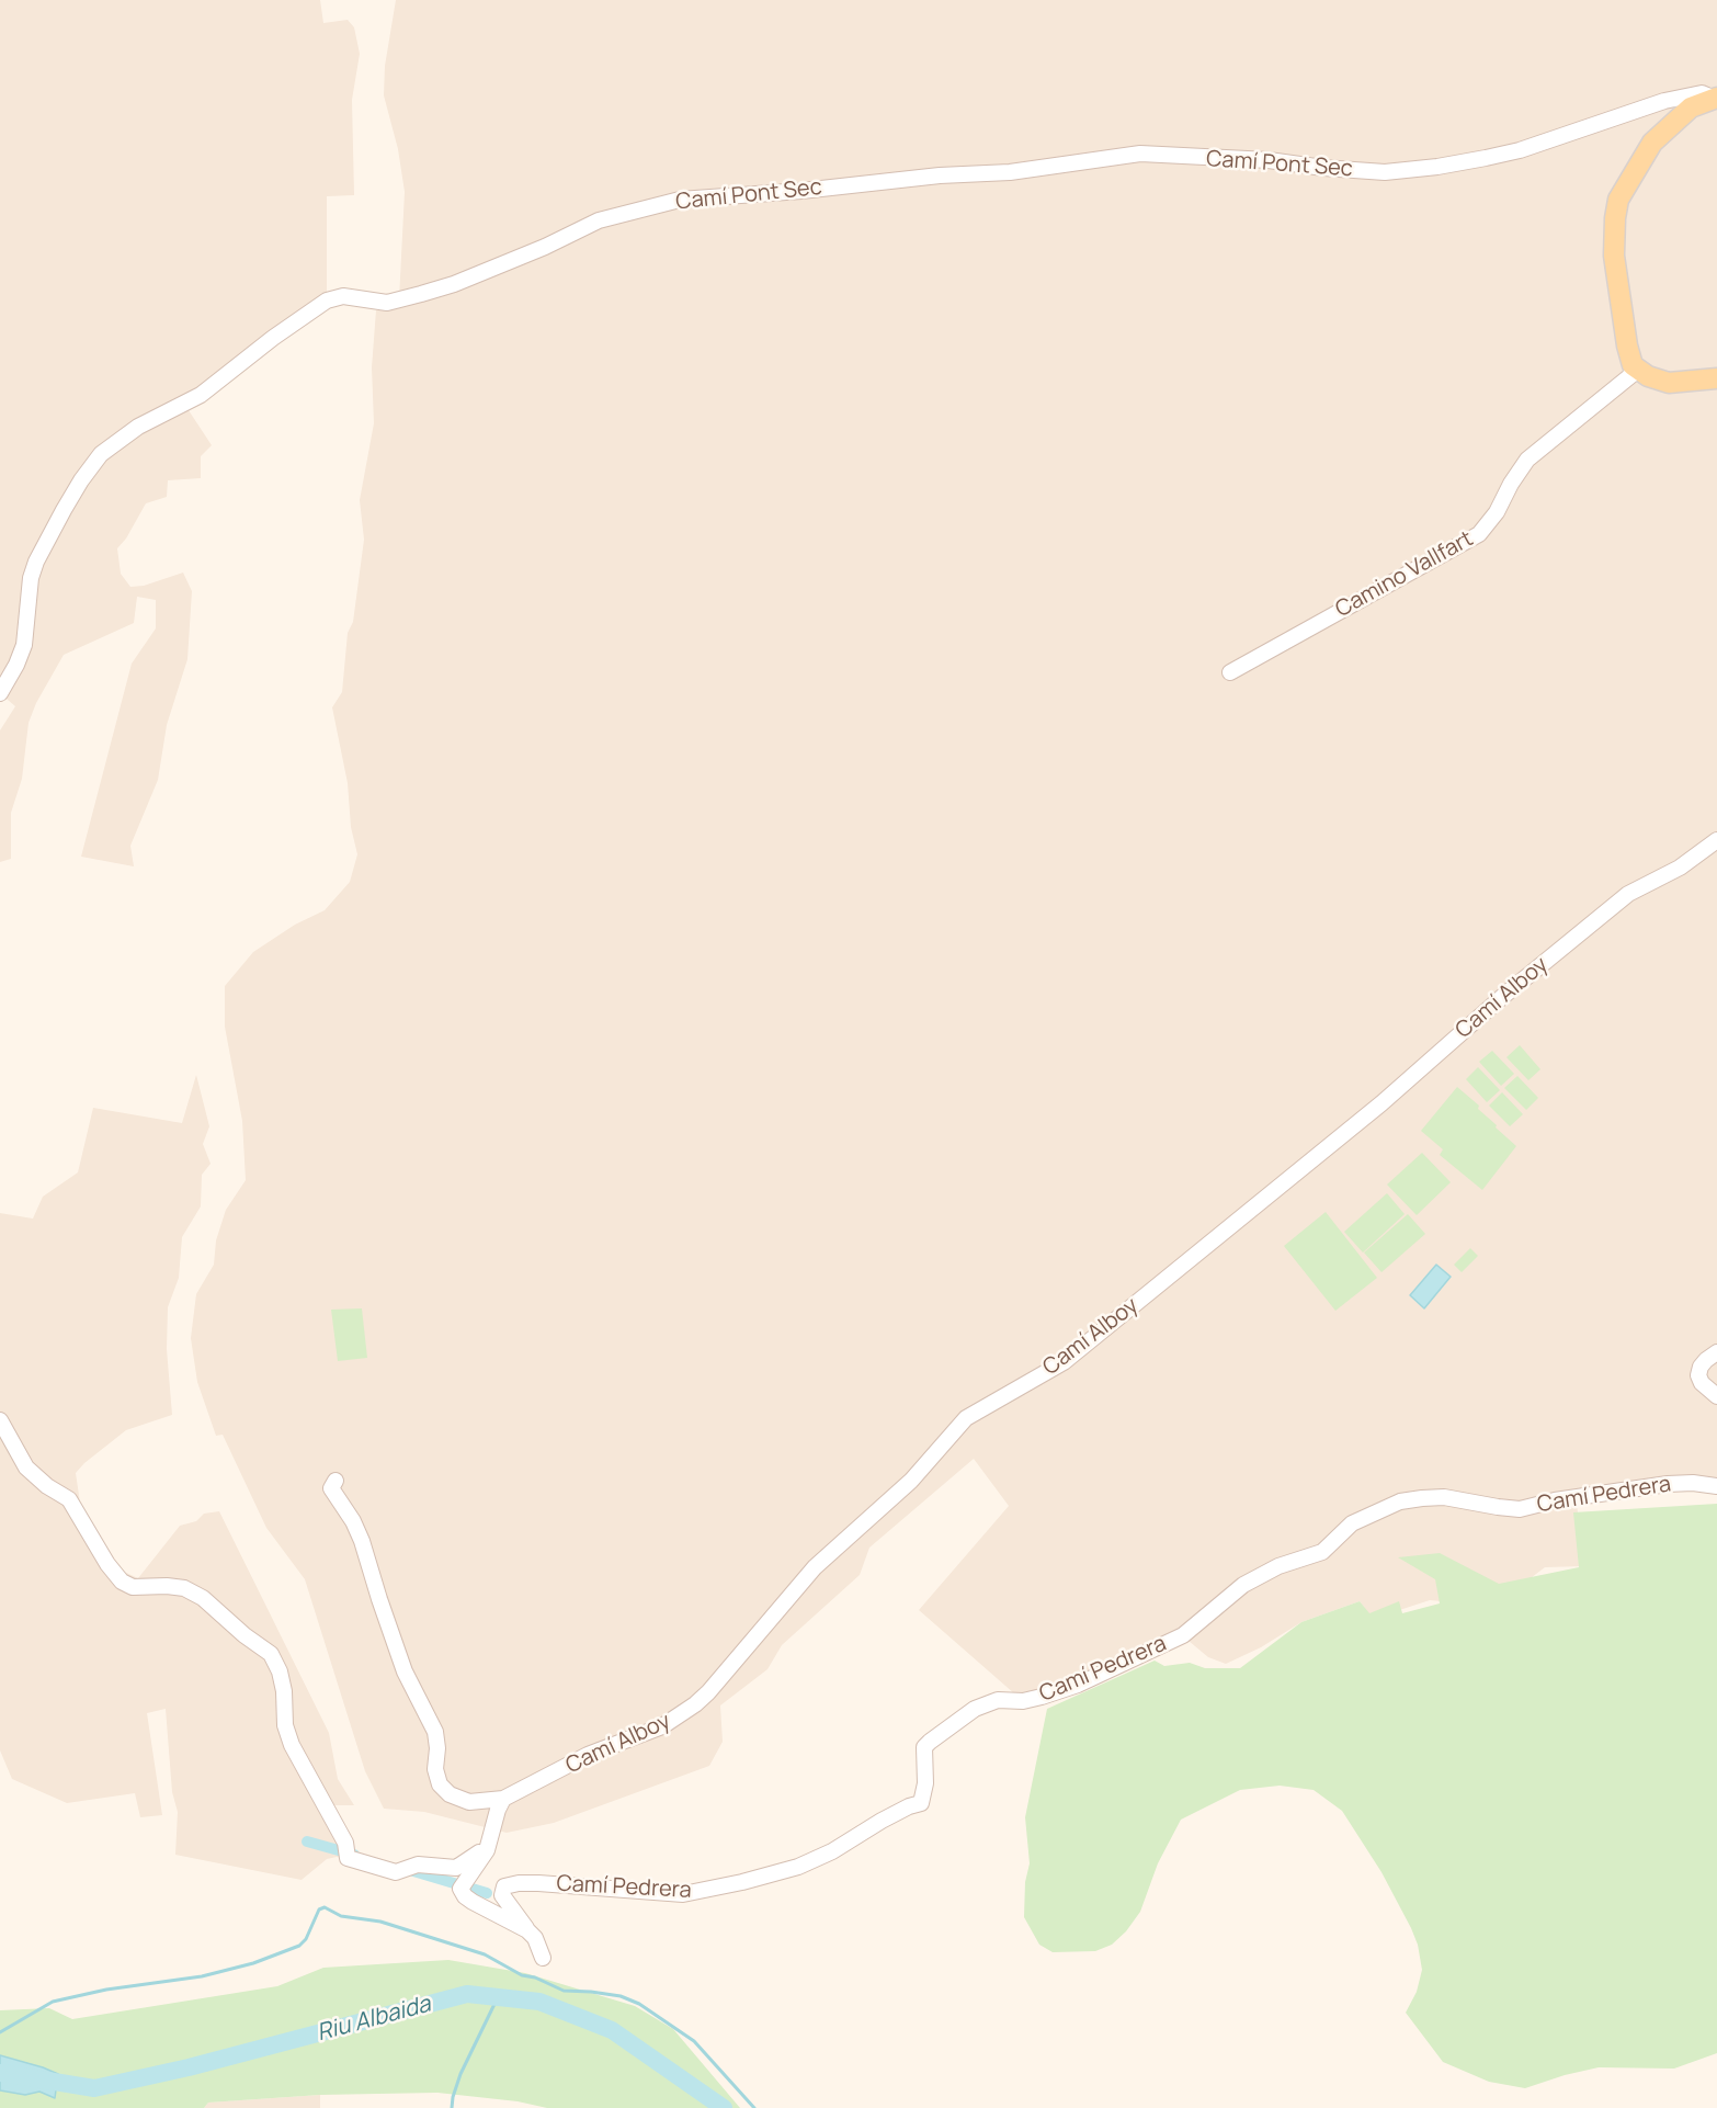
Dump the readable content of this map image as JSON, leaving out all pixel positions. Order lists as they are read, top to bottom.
{
  "streets": {
    "street": [
      "Camí Pont Sec",
      "Camino Vallfart",
      "Camí Alboy",
      "Camí Pedrera"
    ]
  },
  "water": ["Riu Albaida"]
}
